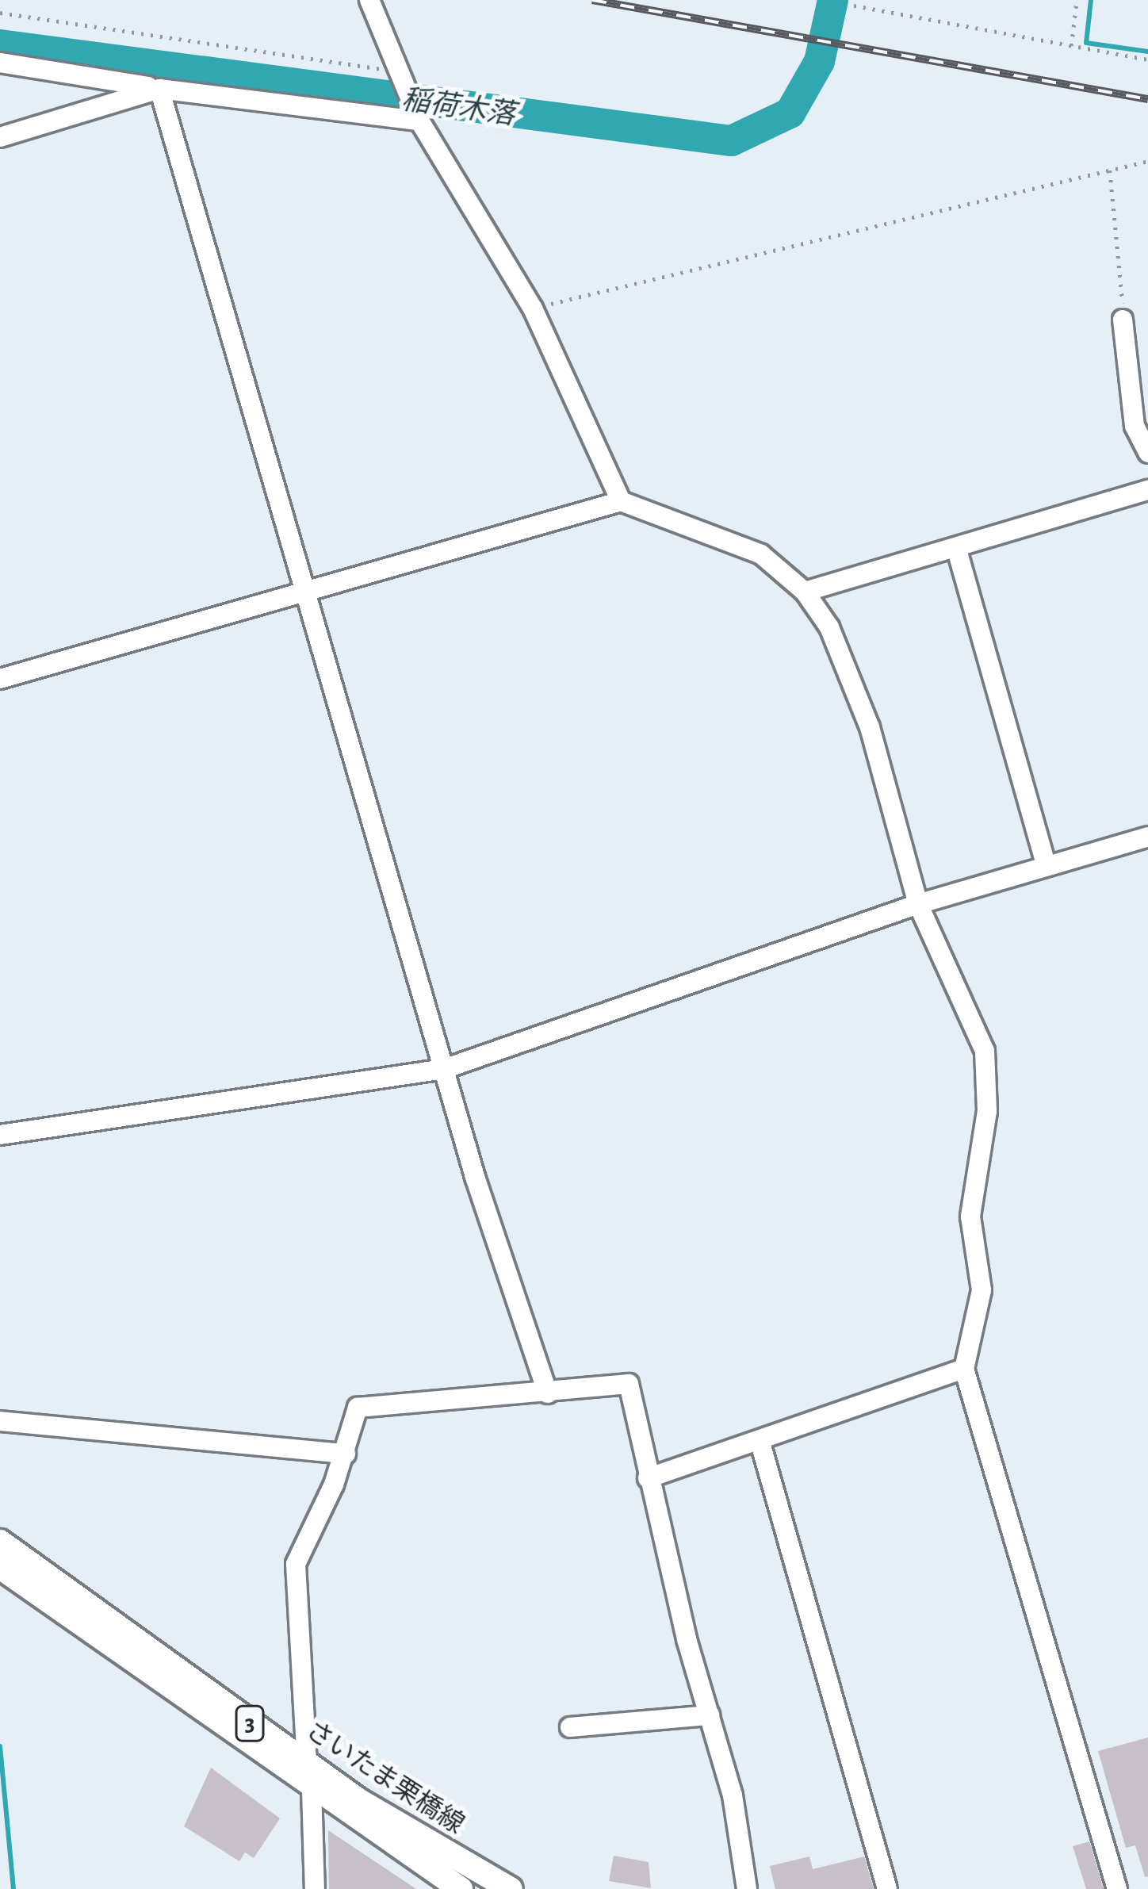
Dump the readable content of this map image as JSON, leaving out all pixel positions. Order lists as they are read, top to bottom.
{
  "streets": {
    "main road": ["3", "さいたま栗橋線"]
  },
  "water": ["稲荷木落"]
}
